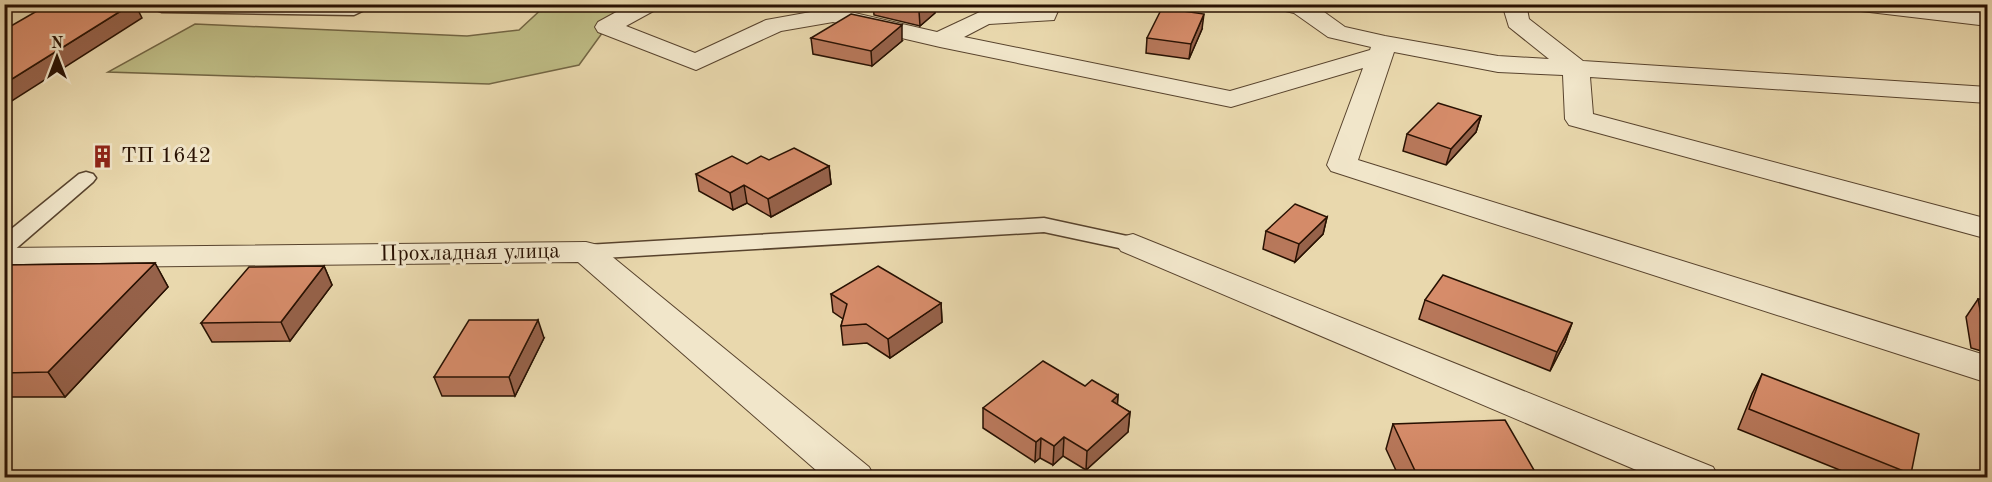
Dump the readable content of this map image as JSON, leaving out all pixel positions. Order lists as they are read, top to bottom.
{
  "streets": {
    "street": ["Прохладная улица"]
  },
  "places": {
    "building": ["ТП 1642"]
  },
  "north": "top"
}
